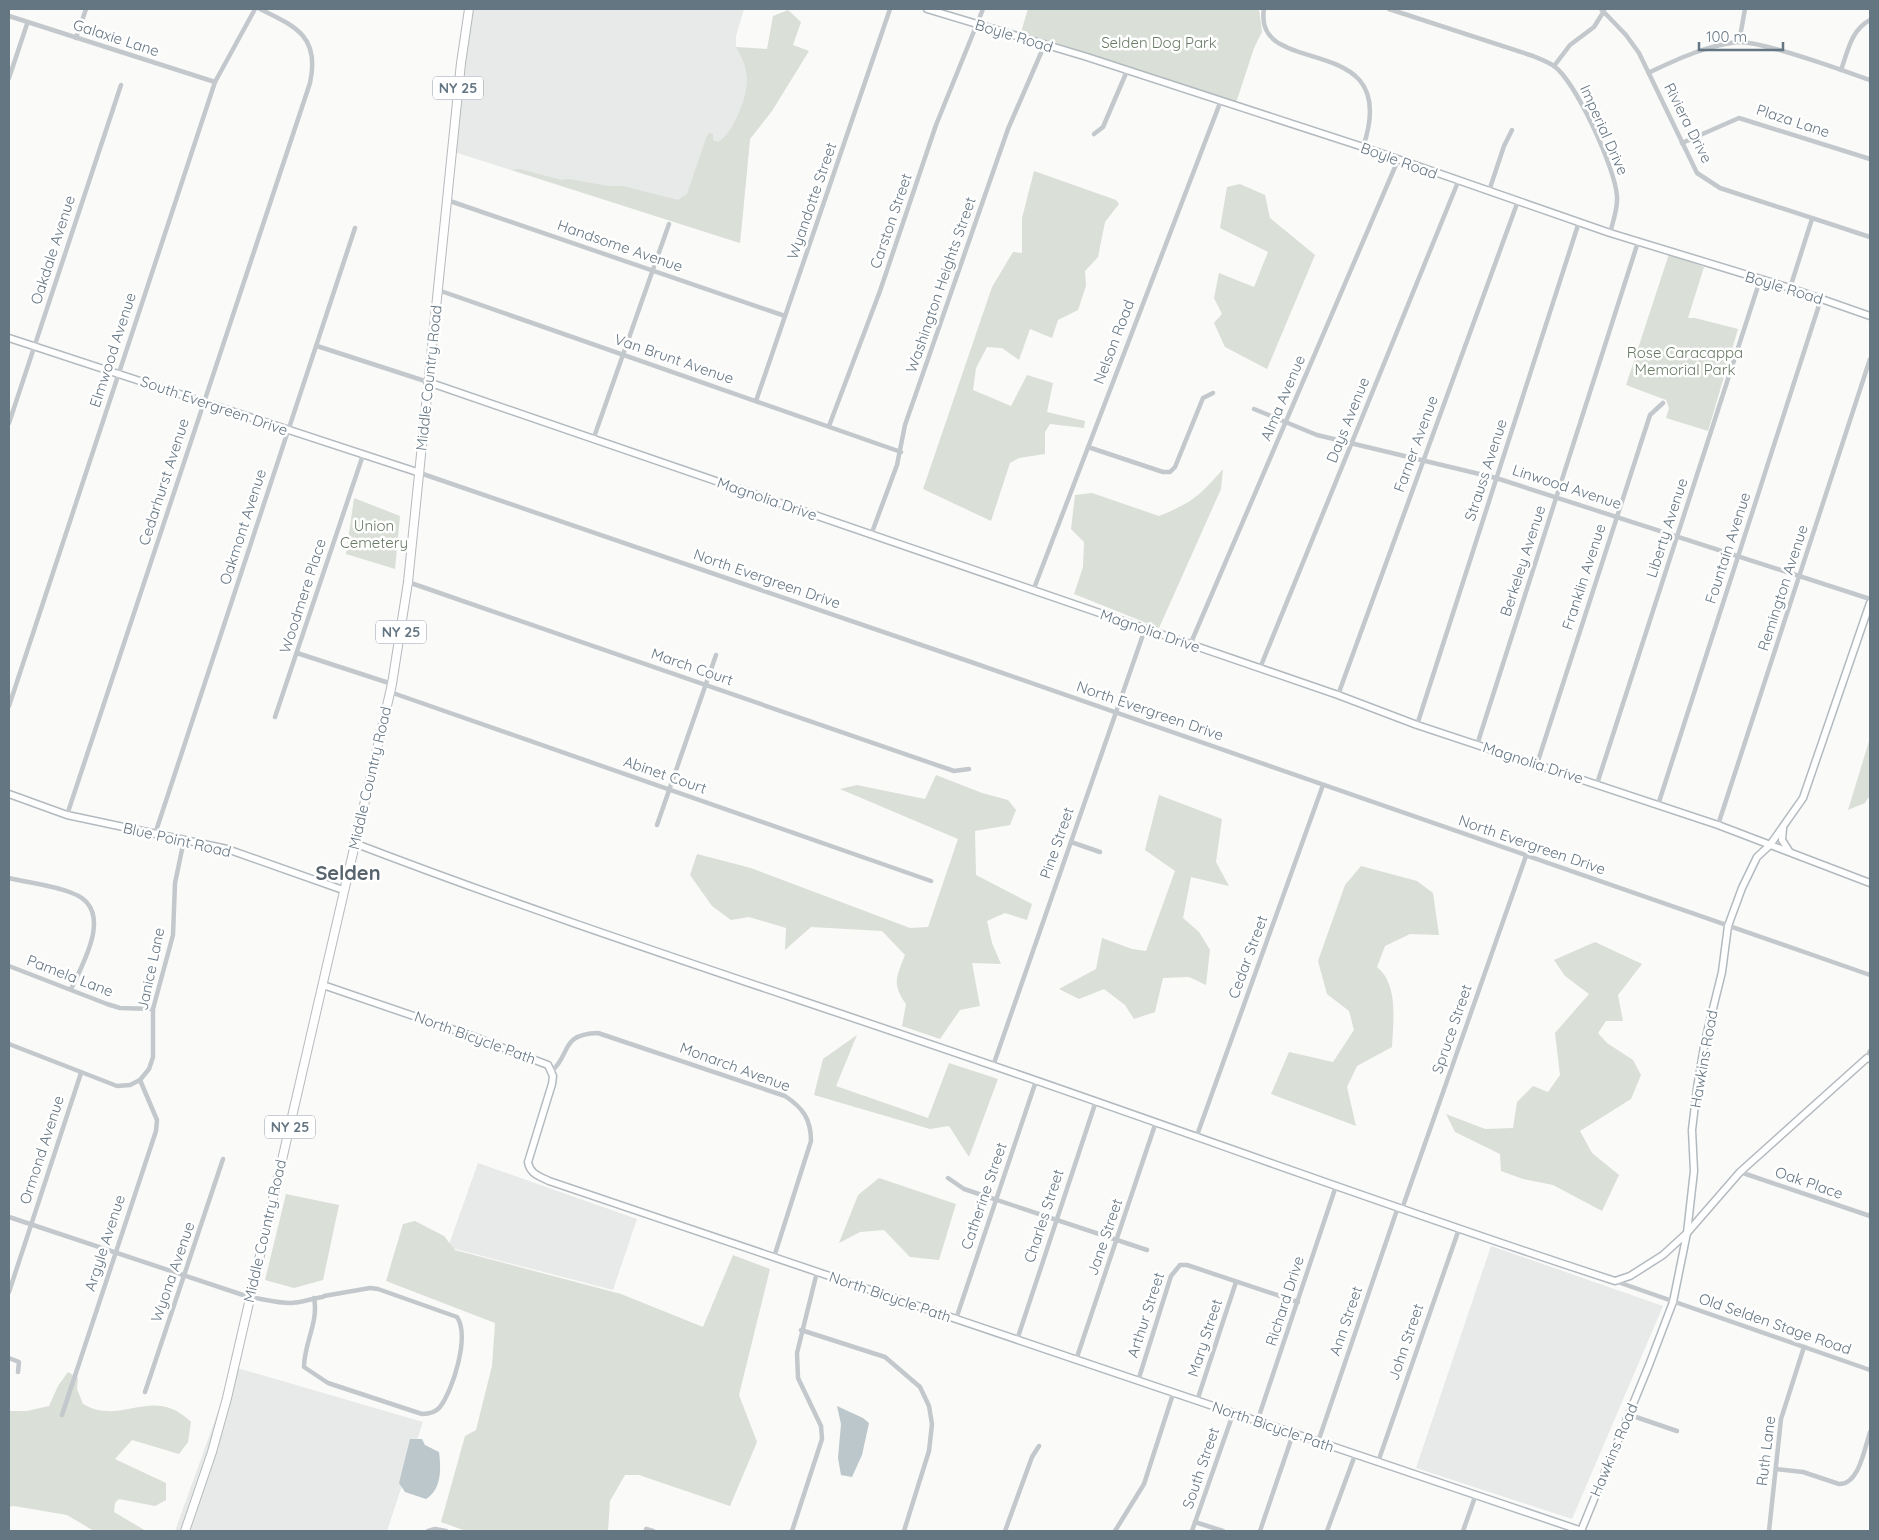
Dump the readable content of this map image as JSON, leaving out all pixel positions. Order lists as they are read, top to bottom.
{
  "streets": {
    "main road": ["NY 25", "Middle Country Road"],
    "street": [
      "Boyle Road",
      "Galaxie Lane",
      "Plaza Lane",
      "Riviera Drive",
      "Imperial Drive",
      "Wyandotte Street",
      "Carston Street",
      "Handsome Avenue",
      "Oakdale Avenue",
      "Washington Heights Street",
      "Nelson Road",
      "Elmwood Avenue",
      "Van Brunt Avenue",
      "Alma Avenue",
      "South Evergreen Drive",
      "Days Avenue",
      "Farner Avenue",
      "Strauss Avenue",
      "Cedarhurst Avenue",
      "Linwood Avenue",
      "Magnolia Drive",
      "Oakmont Avenue",
      "Liberty Avenue",
      "Fountain Avenue",
      "Berkeley Avenue",
      "Franklin Avenue",
      "North Evergreen Drive",
      "Remington Avenue",
      "Woodmere Place",
      "March Court",
      "Abinet Court",
      "Blue Point Road",
      "Pine Street",
      "Cedar Street",
      "Janice Lane",
      "Pamela Lane",
      "Spruce Street",
      "North Bicycle Path",
      "Hawkins Road",
      "Monarch Avenue",
      "Ormond Avenue",
      "Oak Place",
      "Catherine Street",
      "Charles Street",
      "Jane Street",
      "Argyle Avenue",
      "Wyona Avenue",
      "Richard Drive",
      "Arthur Street",
      "Ann Street",
      "Old Selden Stage Road",
      "Mary Street",
      "John Street",
      "Ruth Lane",
      "South Street"
    ]
  },
  "crossings": [
    ["Boyle Road", "Imperial Drive"],
    ["Boyle Road", "Carston Street"],
    ["Boyle Road", "Washington Heights Street"],
    ["Boyle Road", "Nelson Road"],
    ["Boyle Road", "Alma Avenue"],
    ["Boyle Road", "Days Avenue"],
    ["Boyle Road", "Farner Avenue"],
    ["Boyle Road", "Strauss Avenue"],
    ["Boyle Road", "Liberty Avenue"],
    ["Boyle Road", "Fountain Avenue"],
    ["Boyle Road", "Berkeley Avenue"],
    ["Galaxie Lane", "Elmwood Avenue"],
    ["Plaza Lane", "Riviera Drive"],
    ["Wyandotte Street", "Handsome Avenue"],
    ["Wyandotte Street", "Van Brunt Avenue"],
    ["Carston Street", "Van Brunt Avenue"],
    ["Handsome Avenue", "Middle Country Road"],
    ["Oakdale Avenue", "South Evergreen Drive"],
    ["Washington Heights Street", "Van Brunt Avenue"],
    ["Washington Heights Street", "Magnolia Drive"],
    ["Nelson Road", "Magnolia Drive"],
    ["Elmwood Avenue", "South Evergreen Drive"],
    ["Van Brunt Avenue", "Middle Country Road"],
    ["Middle Country Road", "South Evergreen Drive"],
    ["Middle Country Road", "Magnolia Drive"],
    ["Middle Country Road", "North Evergreen Drive"],
    ["Middle Country Road", "March Court"],
    ["Middle Country Road", "Abinet Court"],
    ["Middle Country Road", "Blue Point Road"],
    ["Middle Country Road", "North Bicycle Path"],
    ["Alma Avenue", "Linwood Avenue"],
    ["Alma Avenue", "Magnolia Drive"],
    ["South Evergreen Drive", "Cedarhurst Avenue"],
    ["South Evergreen Drive", "Oakmont Avenue"],
    ["South Evergreen Drive", "North Evergreen Drive"],
    ["South Evergreen Drive", "Woodmere Place"],
    ["Days Avenue", "Linwood Avenue"],
    ["Days Avenue", "Magnolia Drive"],
    ["Farner Avenue", "Linwood Avenue"],
    ["Farner Avenue", "Magnolia Drive"],
    ["Strauss Avenue", "Linwood Avenue"],
    ["Strauss Avenue", "Magnolia Drive"],
    ["Cedarhurst Avenue", "Blue Point Road"],
    ["Linwood Avenue", "Liberty Avenue"],
    ["Linwood Avenue", "Fountain Avenue"],
    ["Linwood Avenue", "Berkeley Avenue"],
    ["Linwood Avenue", "Franklin Avenue"],
    ["Linwood Avenue", "Remington Avenue"],
    ["Magnolia Drive", "Liberty Avenue"],
    ["Magnolia Drive", "Fountain Avenue"],
    ["Magnolia Drive", "Berkeley Avenue"],
    ["Magnolia Drive", "Franklin Avenue"],
    ["Magnolia Drive", "Remington Avenue"],
    ["Magnolia Drive", "Pine Street"],
    ["Magnolia Drive", "Hawkins Road"],
    ["Oakmont Avenue", "Blue Point Road"],
    ["North Evergreen Drive", "Pine Street"],
    ["North Evergreen Drive", "Cedar Street"],
    ["North Evergreen Drive", "Spruce Street"],
    ["North Evergreen Drive", "Hawkins Road"],
    ["Woodmere Place", "Abinet Court"],
    ["Blue Point Road", "Janice Lane"],
    ["Janice Lane", "Pamela Lane"],
    ["Janice Lane", "Argyle Avenue"],
    ["Spruce Street", "Ann Street"],
    ["North Bicycle Path", "Hawkins Road"],
    ["North Bicycle Path", "Monarch Avenue"],
    ["North Bicycle Path", "Catherine Street"],
    ["North Bicycle Path", "Charles Street"],
    ["North Bicycle Path", "Jane Street"],
    ["North Bicycle Path", "Richard Drive"],
    ["North Bicycle Path", "Arthur Street"],
    ["North Bicycle Path", "Ann Street"],
    ["North Bicycle Path", "Mary Street"],
    ["North Bicycle Path", "John Street"],
    ["North Bicycle Path", "South Street"],
    ["Hawkins Road", "Old Selden Stage Road"],
    ["Arthur Street", "Mary Street"],
    ["Old Selden Stage Road", "Ruth Lane"]
  ],
  "districts": ["Selden"],
  "parks": ["Selden Dog Park", "Rose Caracappa Memorial Park", "Union Cemetery"],
  "scale_bar": "100 m"
}
